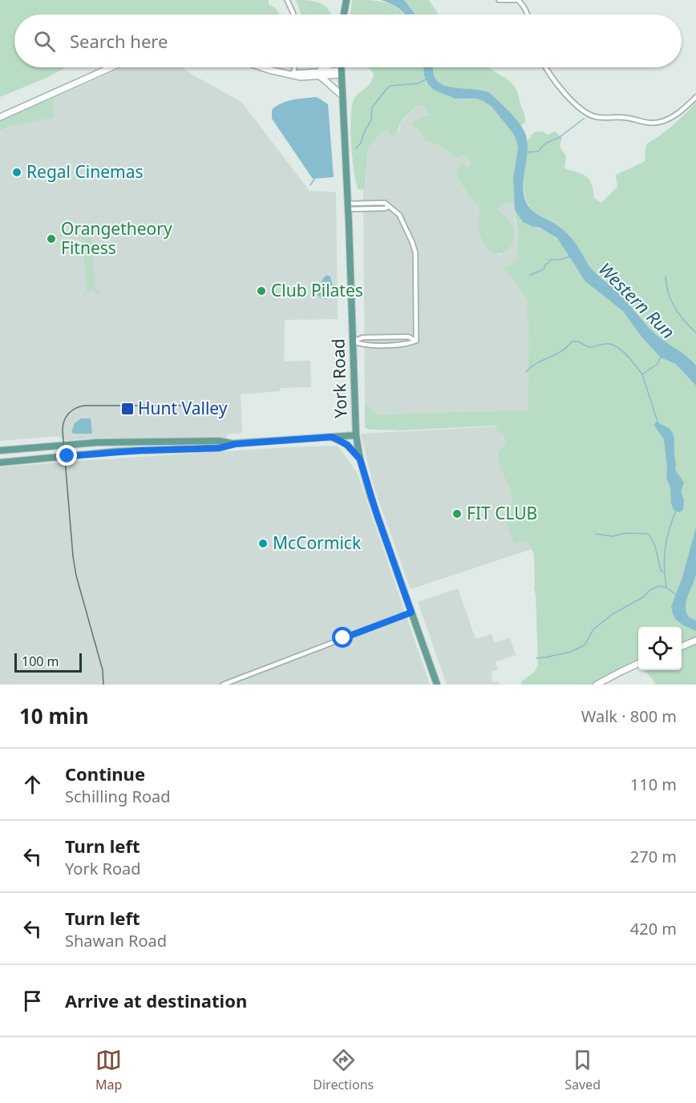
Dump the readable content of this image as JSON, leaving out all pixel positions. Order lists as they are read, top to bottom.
{
  "streets": {
    "main road": ["York Road"]
  },
  "water": ["Western Run"],
  "places": {
    "other": [
      "Regal Cinemas",
      "Orangetheory Fitness",
      "Club Pilates",
      "FIT CLUB",
      "McCormick"
    ],
    "transit": ["Hunt Valley"]
  },
  "scale_bar": "100 m",
  "page": {
    "search": "Search here",
    "scale": "100 m",
    "heading": ["10 min", "Walk · 800 m"],
    "list": [
      ["Continue", "Schilling Road", "110 m"],
      ["Turn left", "York Road", "270 m"],
      ["Turn left", "Shawan Road", "420 m"],
      "Arrive at destination"
    ],
    "nav": ["Map", "Directions", "Saved"]
  }
}
